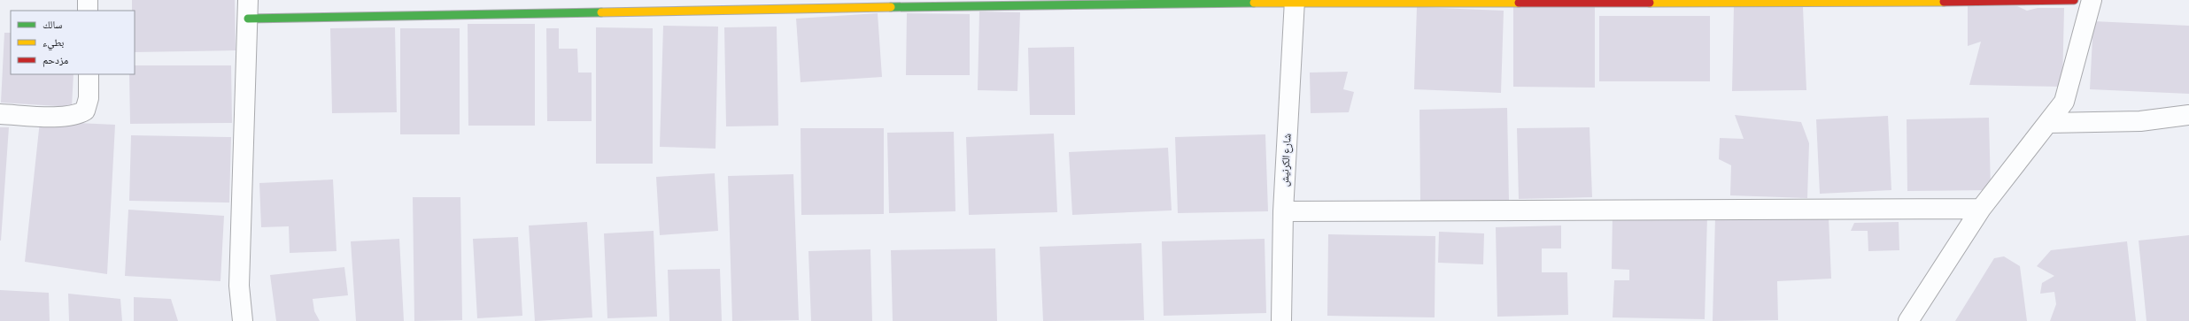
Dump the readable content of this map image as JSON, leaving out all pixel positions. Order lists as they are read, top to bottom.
{
  "streets": {
    "street": ["شارع الكرنيش"]
  },
  "legend": ["سالك", "بطيء", "مزدحم"]
}
